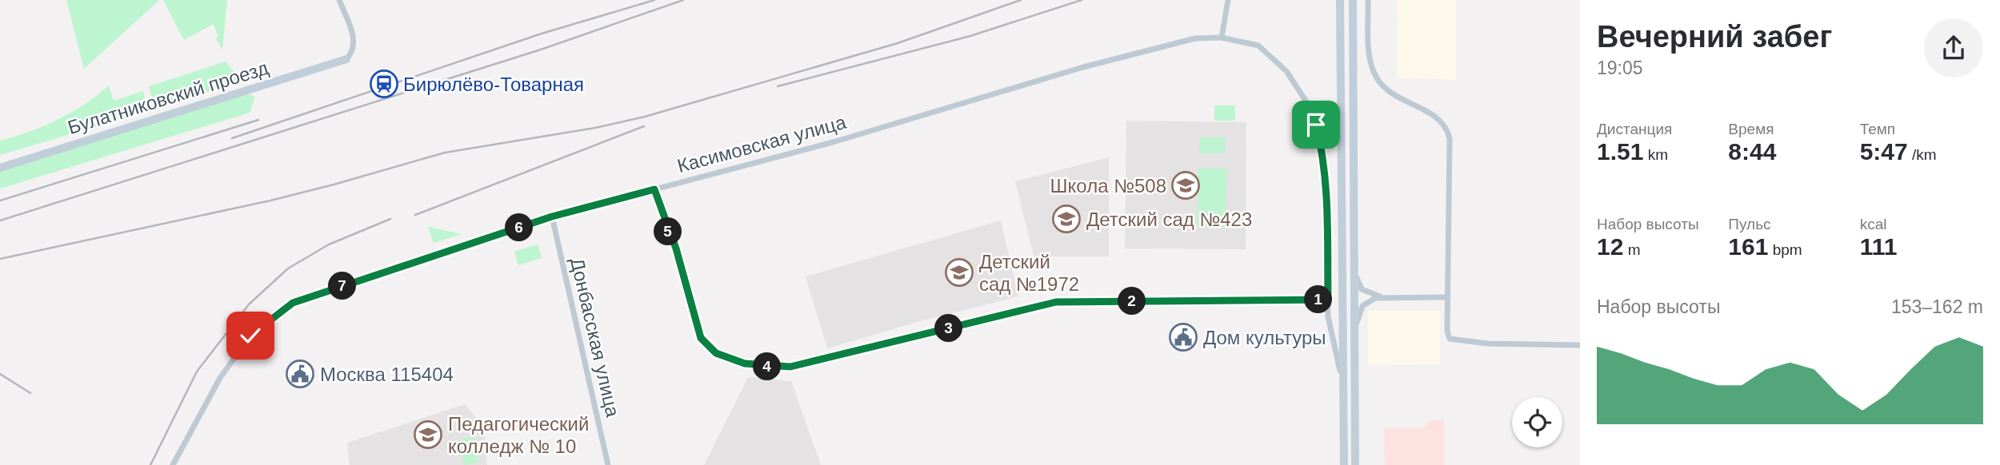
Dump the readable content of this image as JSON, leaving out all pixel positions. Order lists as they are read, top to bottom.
{
  "streets": {
    "main road": ["Булатниковский проезд"],
    "street": ["Касимовская улица", "Донбасская улица"]
  },
  "crossings": [
    ["Касимовская улица", "Донбасская улица"]
  ],
  "places": {
    "station": ["Бирюлёво-Товарная"],
    "school or university": [
      "Школа №508",
      "Детский сад №423",
      "Детский сад №1972",
      "Педагогический колледж № 10"
    ],
    "public building": ["Дом культуры", "Москва 115404"]
  },
  "page": {
    "heading": ["Вечерний забег", "19:05"],
    "stats": [
      ["Дистанция", "1.51 km"],
      ["Время", "8:44"],
      ["Темп", "5:47 /km"],
      ["Набор высоты", "12 m"],
      ["Пульс", "161 bpm"],
      ["kcal", "111"]
    ],
    "pins": [
      "6",
      "5",
      "7",
      "1",
      "2",
      "3",
      "4"
    ],
    "chart": ["Набор высоты", "153–162 m"]
  }
}
